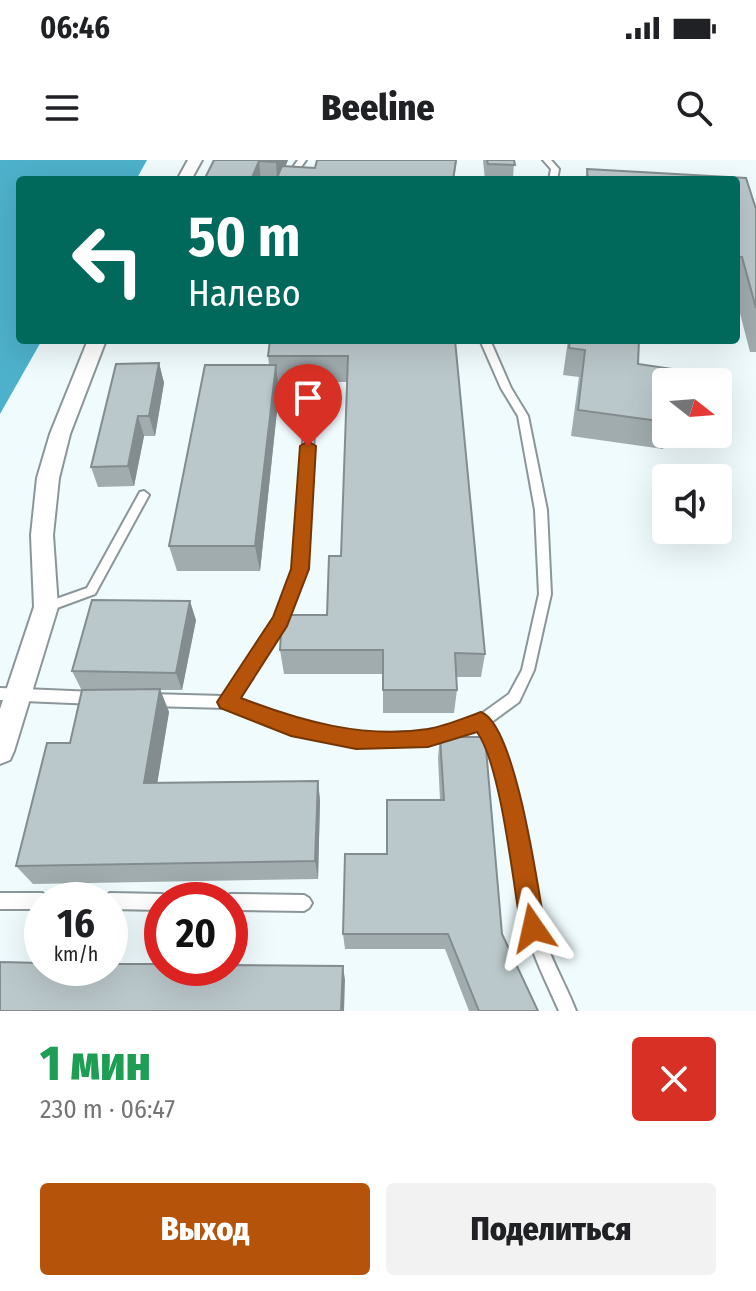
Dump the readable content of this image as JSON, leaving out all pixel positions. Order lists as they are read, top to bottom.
{
  "north": "right",
  "page": {
    "status": "06:46",
    "header": "Beeline",
    "turn": ["50 m", "Налево"],
    "speed": "16 km/h",
    "limit": "20",
    "heading": ["1 мин", "230 m · 06:47"],
    "buttons": ["Выход", "Поделиться"]
  }
}
